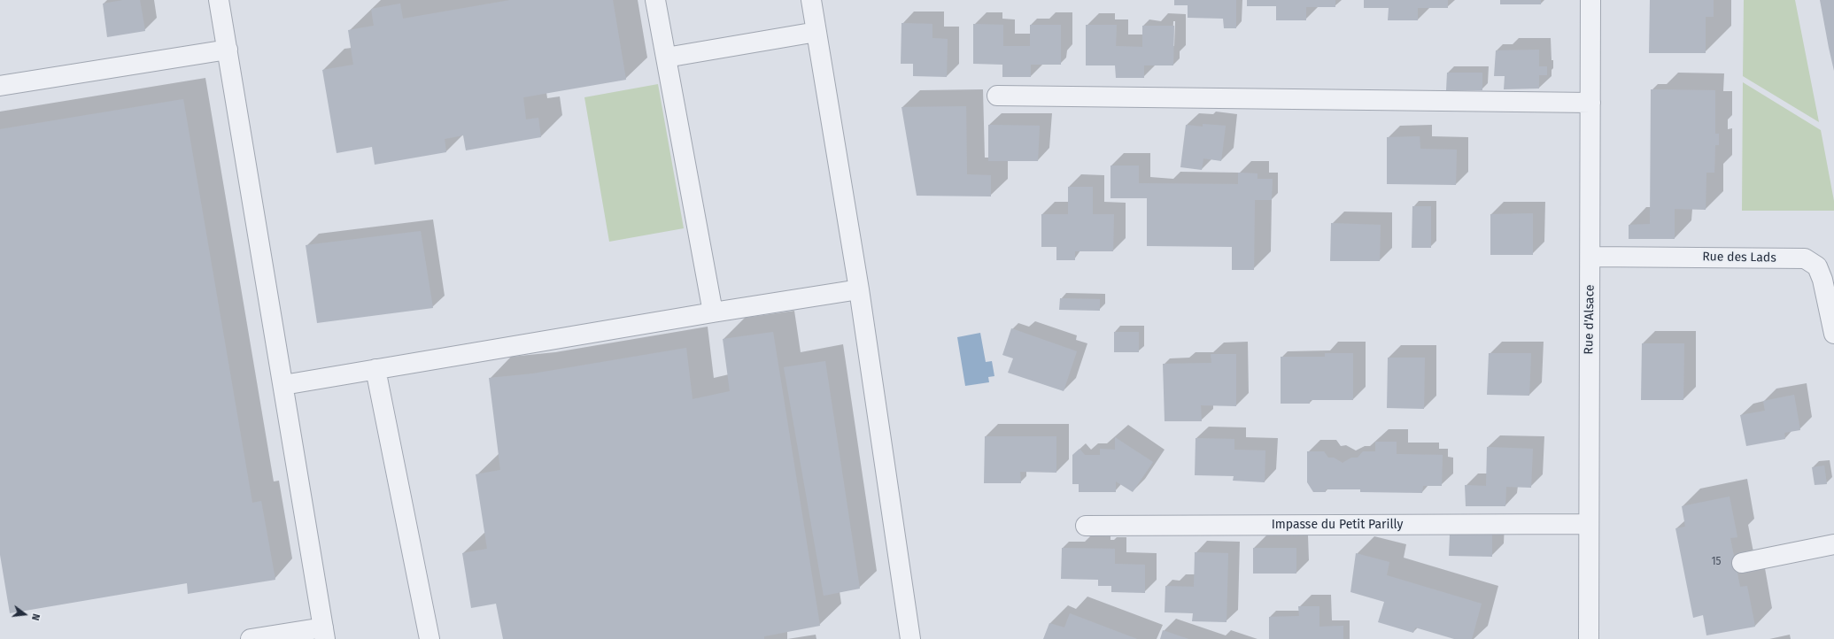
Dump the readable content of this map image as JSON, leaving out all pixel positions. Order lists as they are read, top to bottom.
{
  "streets": {
    "street": ["Rue des Lads", "Rue d'Alsace", "Impasse du Petit Parilly"]
  },
  "crossings": [
    ["Rue des Lads", "Rue d'Alsace"],
    ["Rue d'Alsace", "Impasse du Petit Parilly"]
  ],
  "house_numbers": ["15"],
  "north": "right"
}
